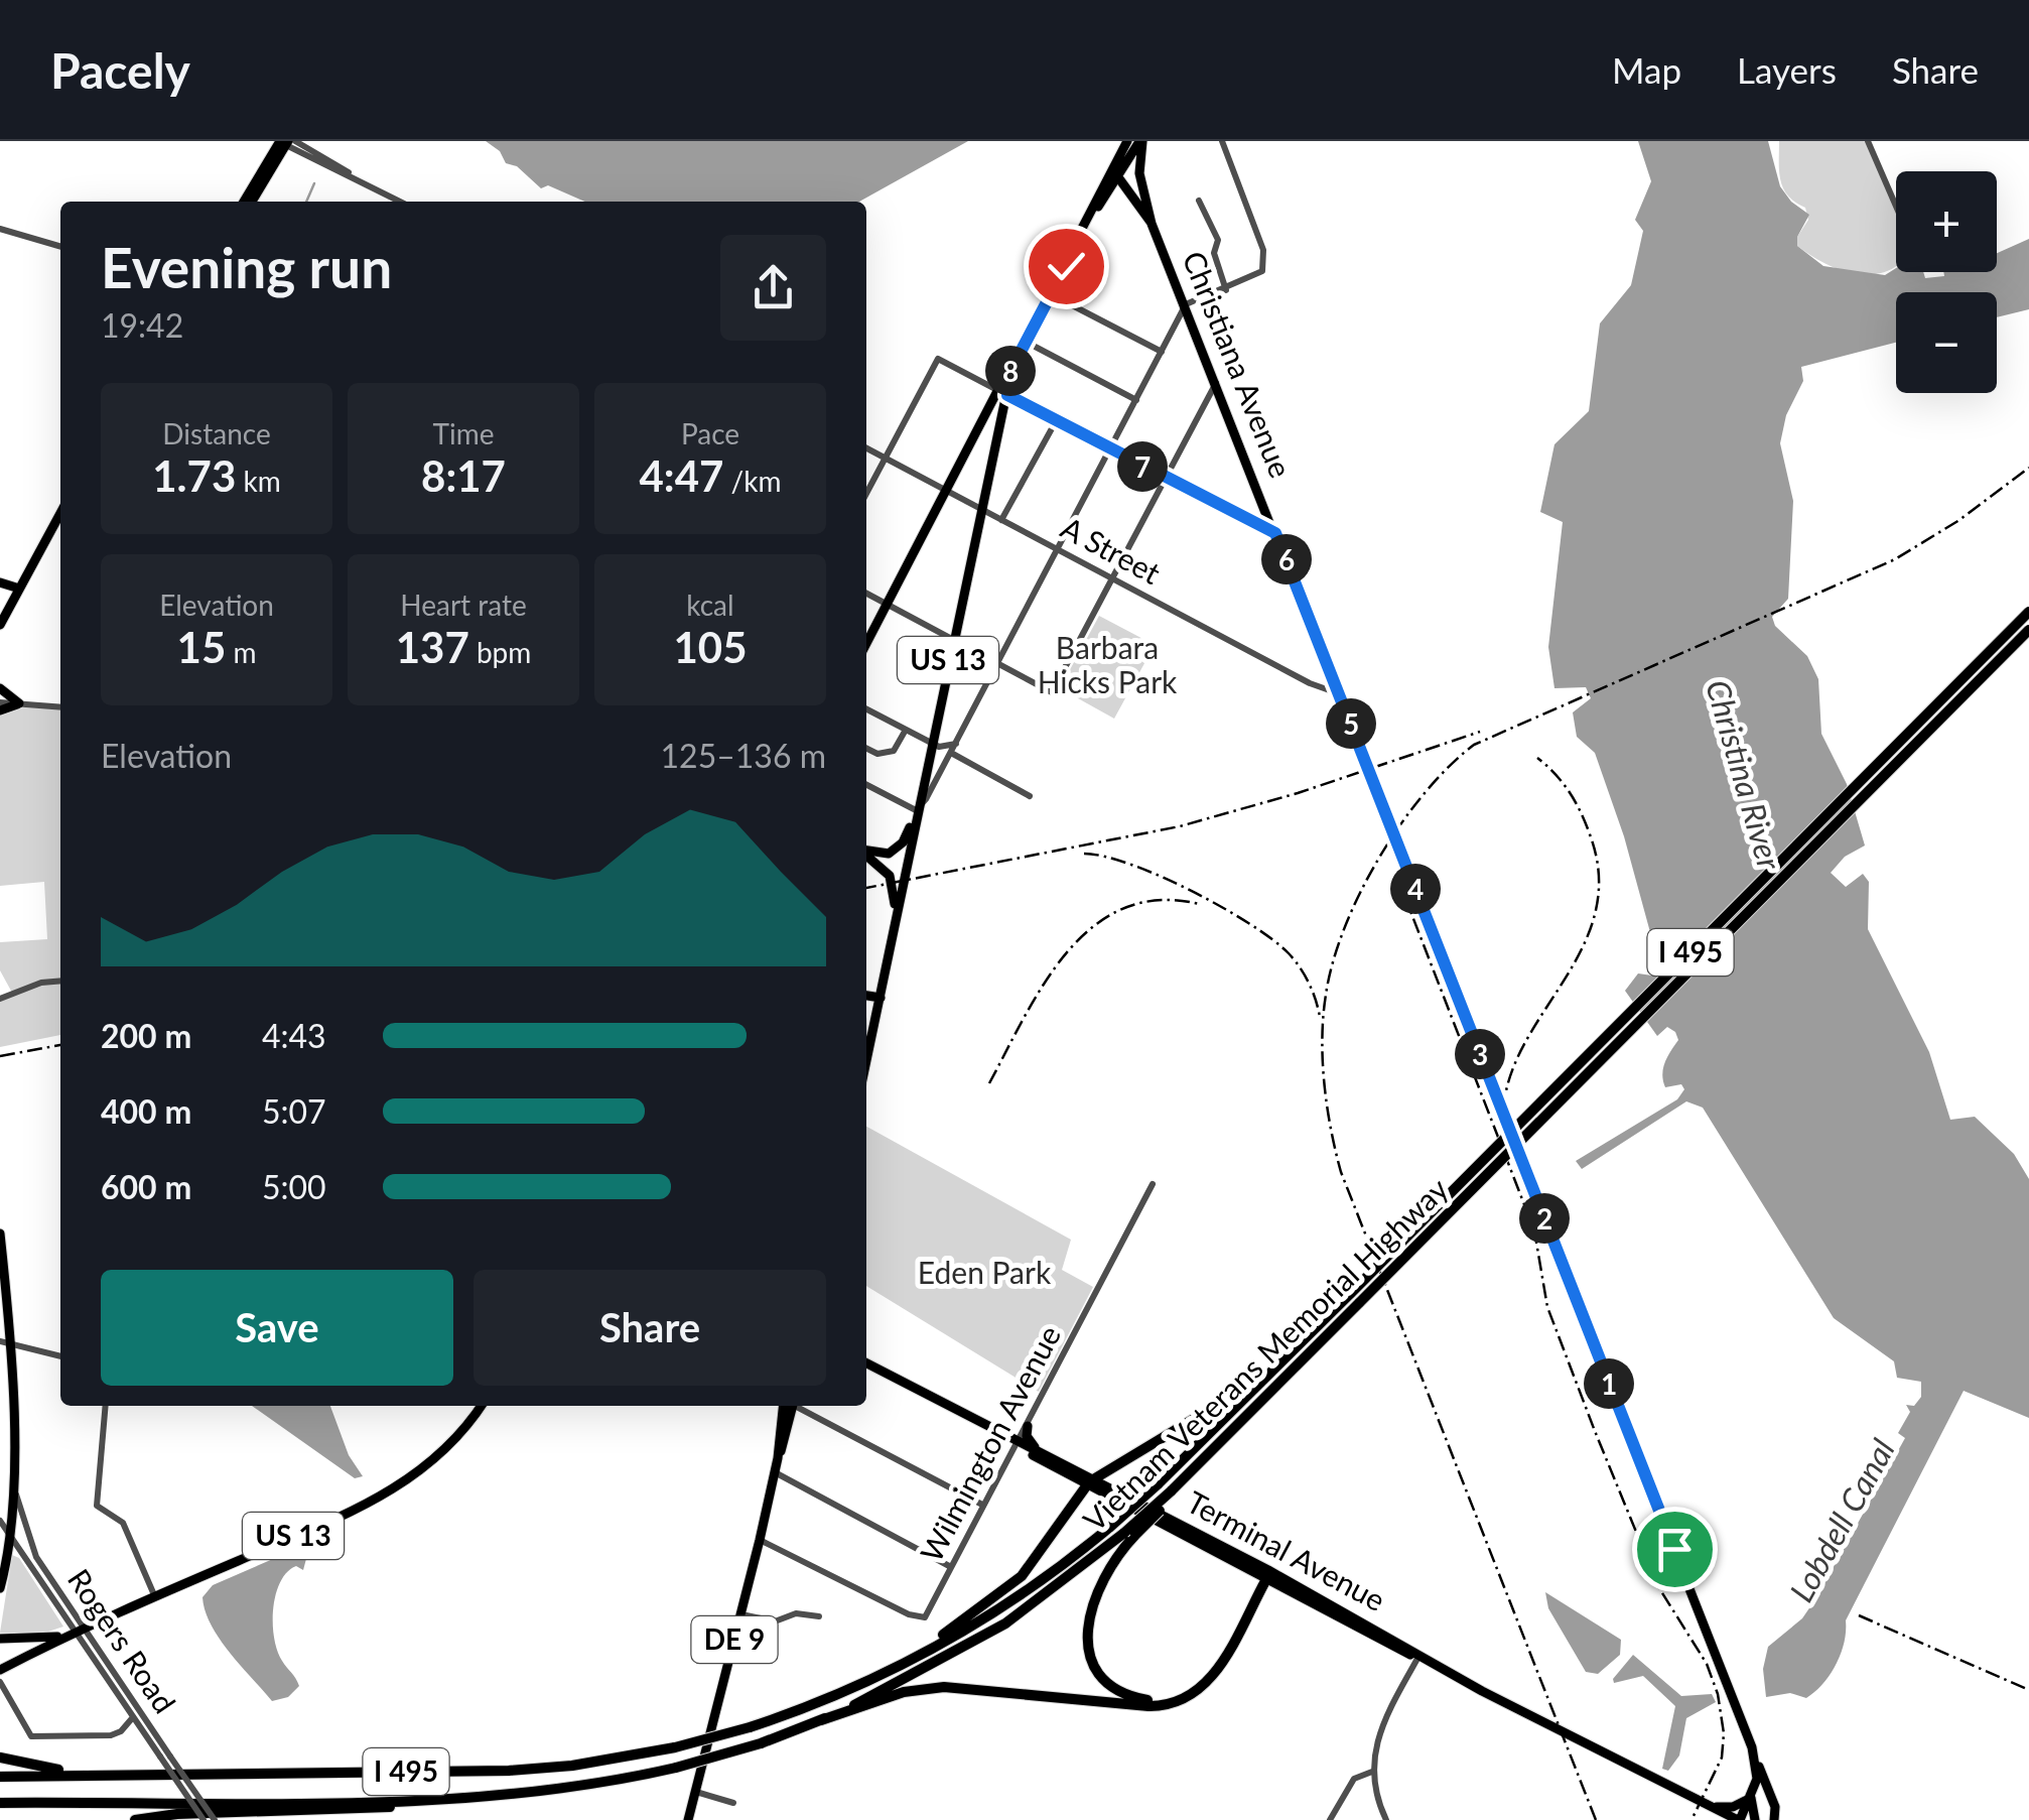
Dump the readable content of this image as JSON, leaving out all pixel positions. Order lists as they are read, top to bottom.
{
  "streets": {
    "highway": ["I 495", "Vietnam Veterans Memorial Highway"],
    "main road": [
      "Christiana Avenue",
      "US 13",
      "Terminal Avenue",
      "DE 9"
    ],
    "street": ["A Street", "Wilmington Avenue", "Rogers Road"]
  },
  "crossings": [
    ["Christiana Avenue", "A Street"],
    ["Christiana Avenue", "US 13"],
    ["Christiana Avenue", "Terminal Avenue"],
    ["A Street", "US 13"],
    ["US 13", "Rogers Road"],
    ["Wilmington Avenue", "Terminal Avenue"],
    ["Wilmington Avenue", "DE 9"]
  ],
  "water": ["Christina River", "Lobdell Canal"],
  "parks": ["Barbara Hicks Park", "Eden Park"],
  "page": {
    "header": "Pacely",
    "nav": ["Map", "Layers", "Share"],
    "map_buttons": ["+", "−"],
    "heading": ["Evening run", "19:42"],
    "pins": [
      "8",
      "7",
      "6",
      "5",
      "4",
      "3",
      "2",
      "1"
    ],
    "stats": [
      ["Distance", "1.73 km"],
      ["Time", "8:17"],
      ["Pace", "4:47 /km"],
      ["Elevation", "15 m"],
      ["Heart rate", "137 bpm"],
      ["kcal", "105"]
    ],
    "chart": ["Elevation", "125–136 m"],
    "list": [
      {
        "name": "200 m",
        "note": "4:43"
      },
      {
        "name": "400 m",
        "note": "5:07"
      },
      {
        "name": "600 m",
        "note": "5:00"
      }
    ],
    "buttons": ["Save", "Share"]
  }
}
